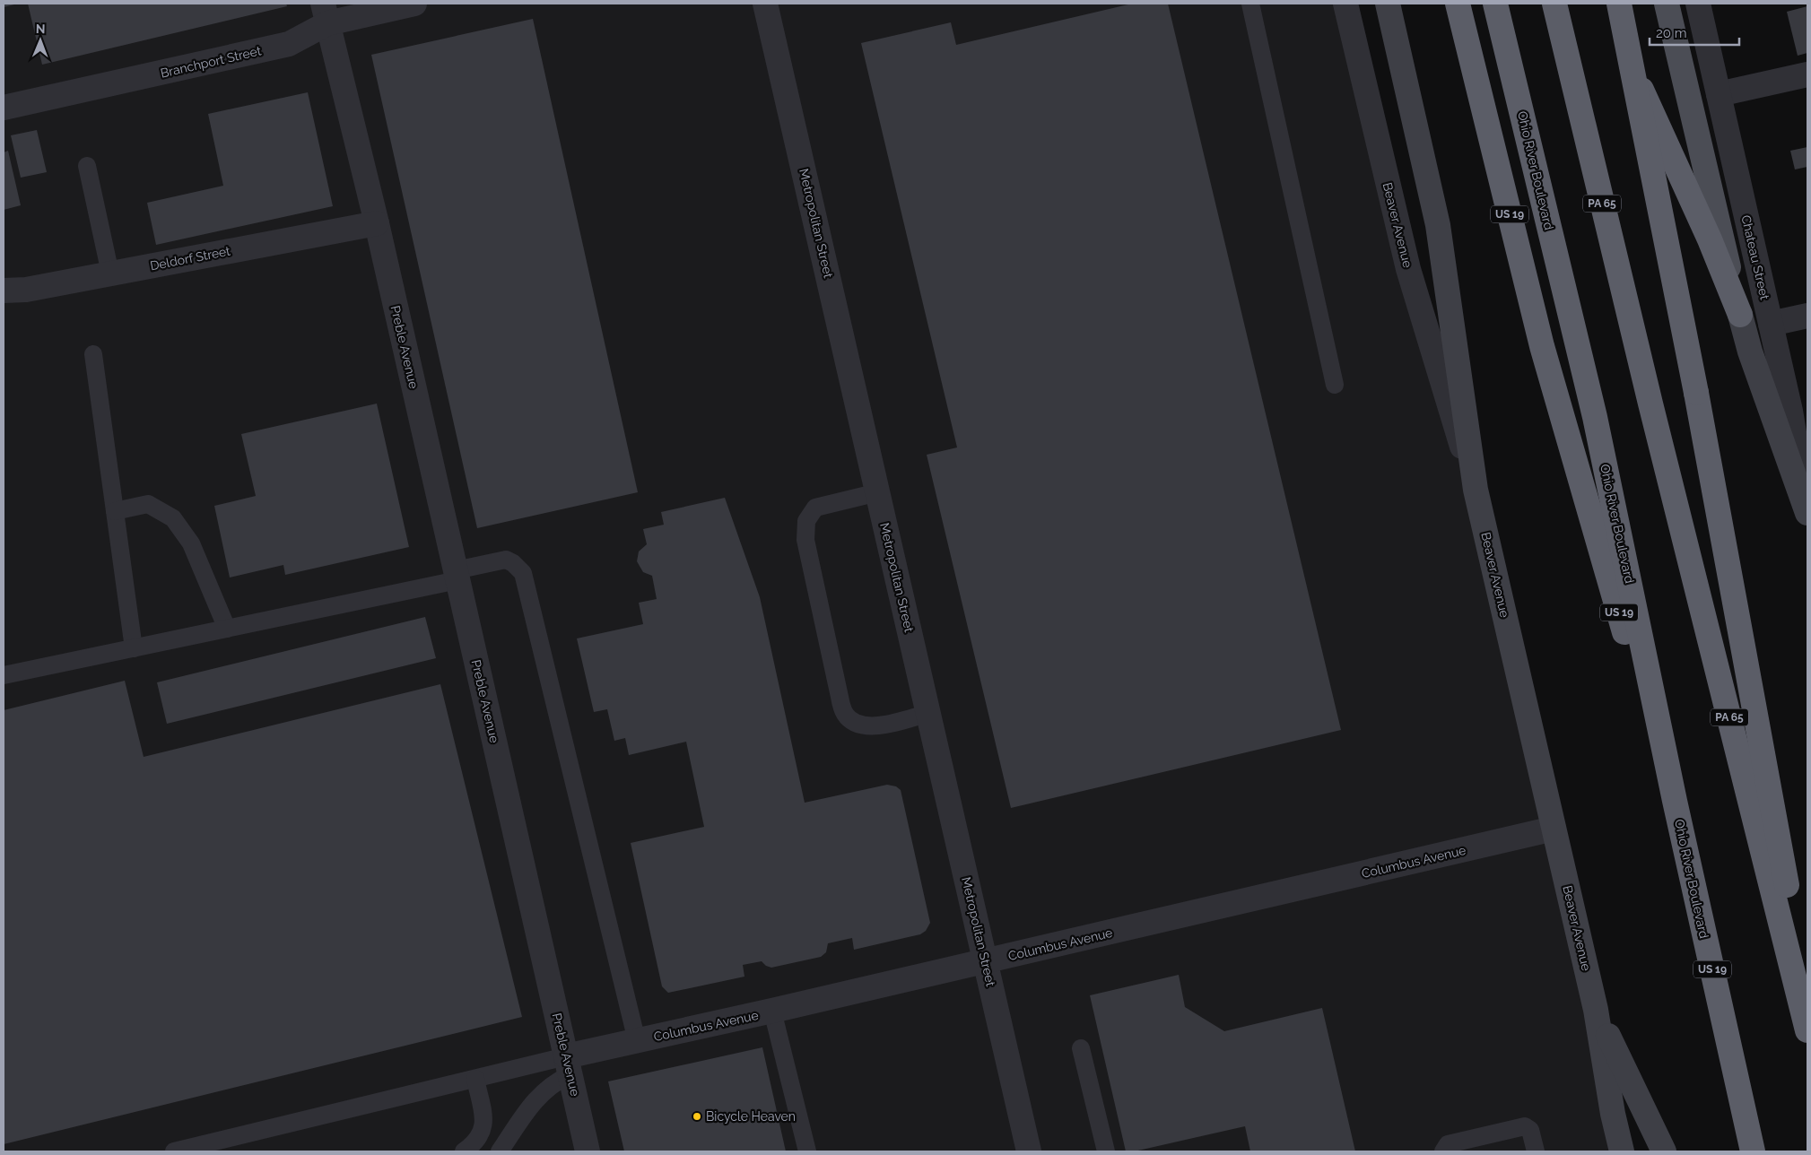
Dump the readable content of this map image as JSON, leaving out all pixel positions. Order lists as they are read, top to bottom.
{
  "streets": {
    "highway": ["Ohio River Boulevard", "PA 65", "US 19"],
    "main road": ["Beaver Avenue"],
    "street": [
      "Branchport Street",
      "Metropolitan Street",
      "Chateau Street",
      "Deldorf Street",
      "Preble Avenue",
      "Columbus Avenue"
    ]
  },
  "crossings": [
    ["Branchport Street", "Preble Avenue"],
    ["Ohio River Boulevard", "US 19"],
    ["Metropolitan Street", "Columbus Avenue"],
    ["Beaver Avenue", "Columbus Avenue"],
    ["Deldorf Street", "Preble Avenue"],
    ["Preble Avenue", "Columbus Avenue"]
  ],
  "places": ["Bicycle Heaven"],
  "scale_bar": "20 m",
  "north": "top"
}
